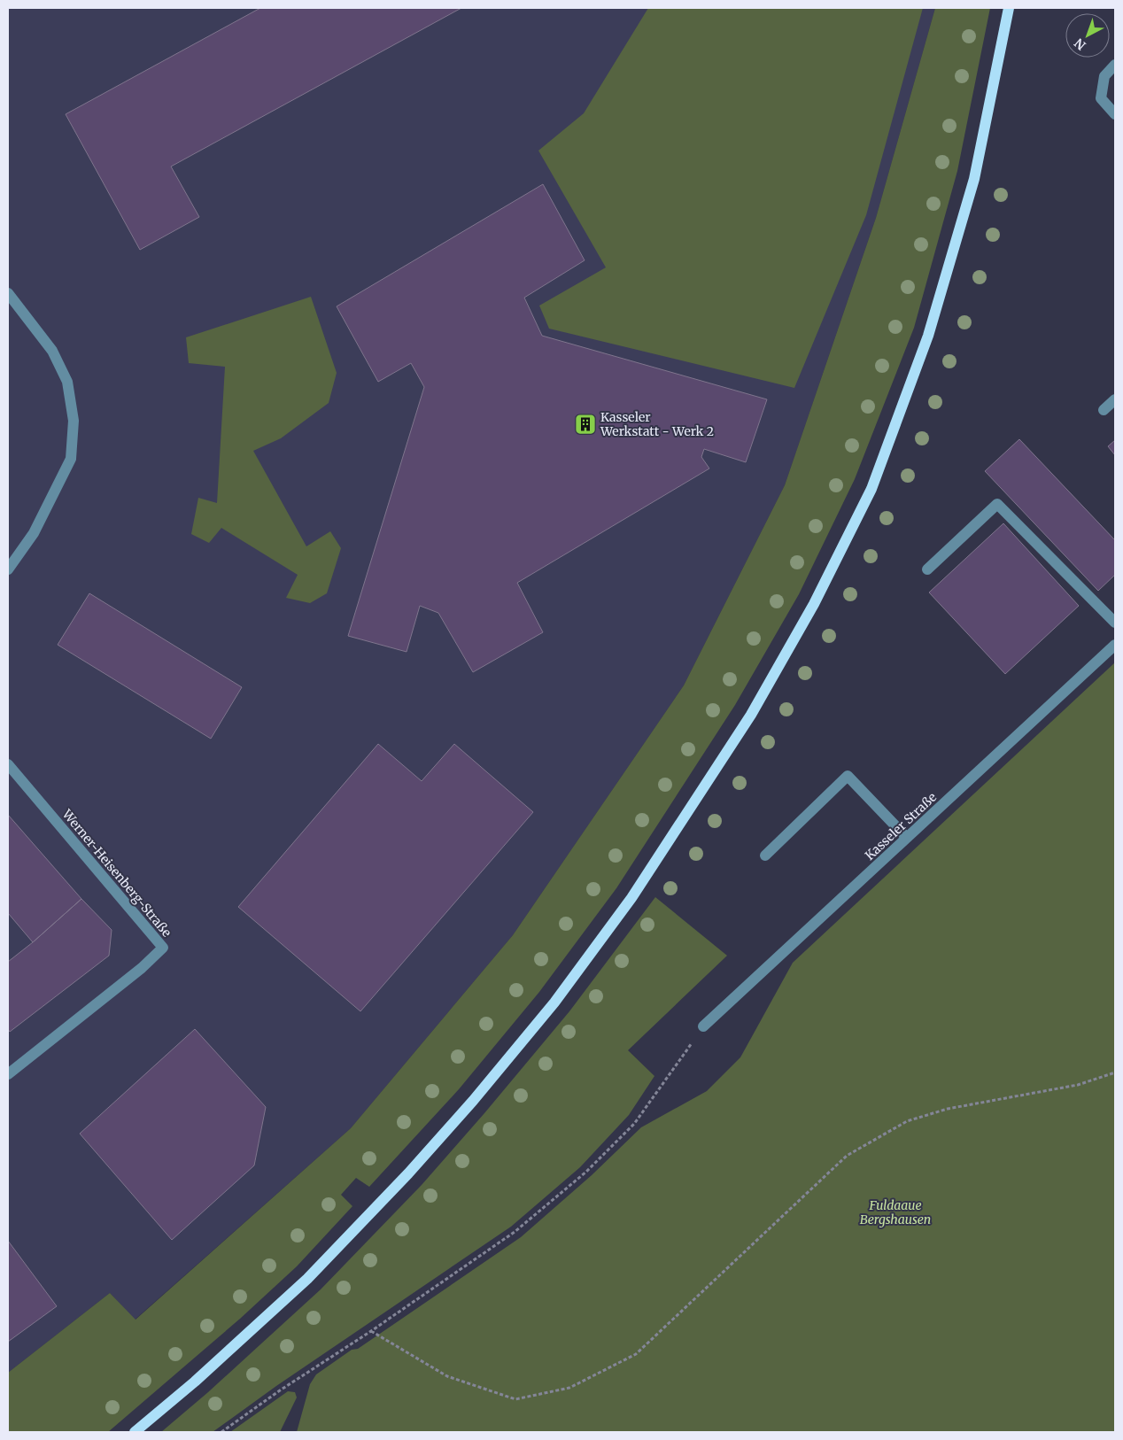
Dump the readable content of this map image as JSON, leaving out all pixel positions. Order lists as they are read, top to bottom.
{
  "streets": {
    "street": ["Kasseler Straße", "Werner-Heisenberg-Straße"]
  },
  "parks": ["Fuldaaue Bergshausen"],
  "places": {
    "building": ["Kasseler Werkstatt - Werk 2"]
  },
  "north": "bottom left"
}
